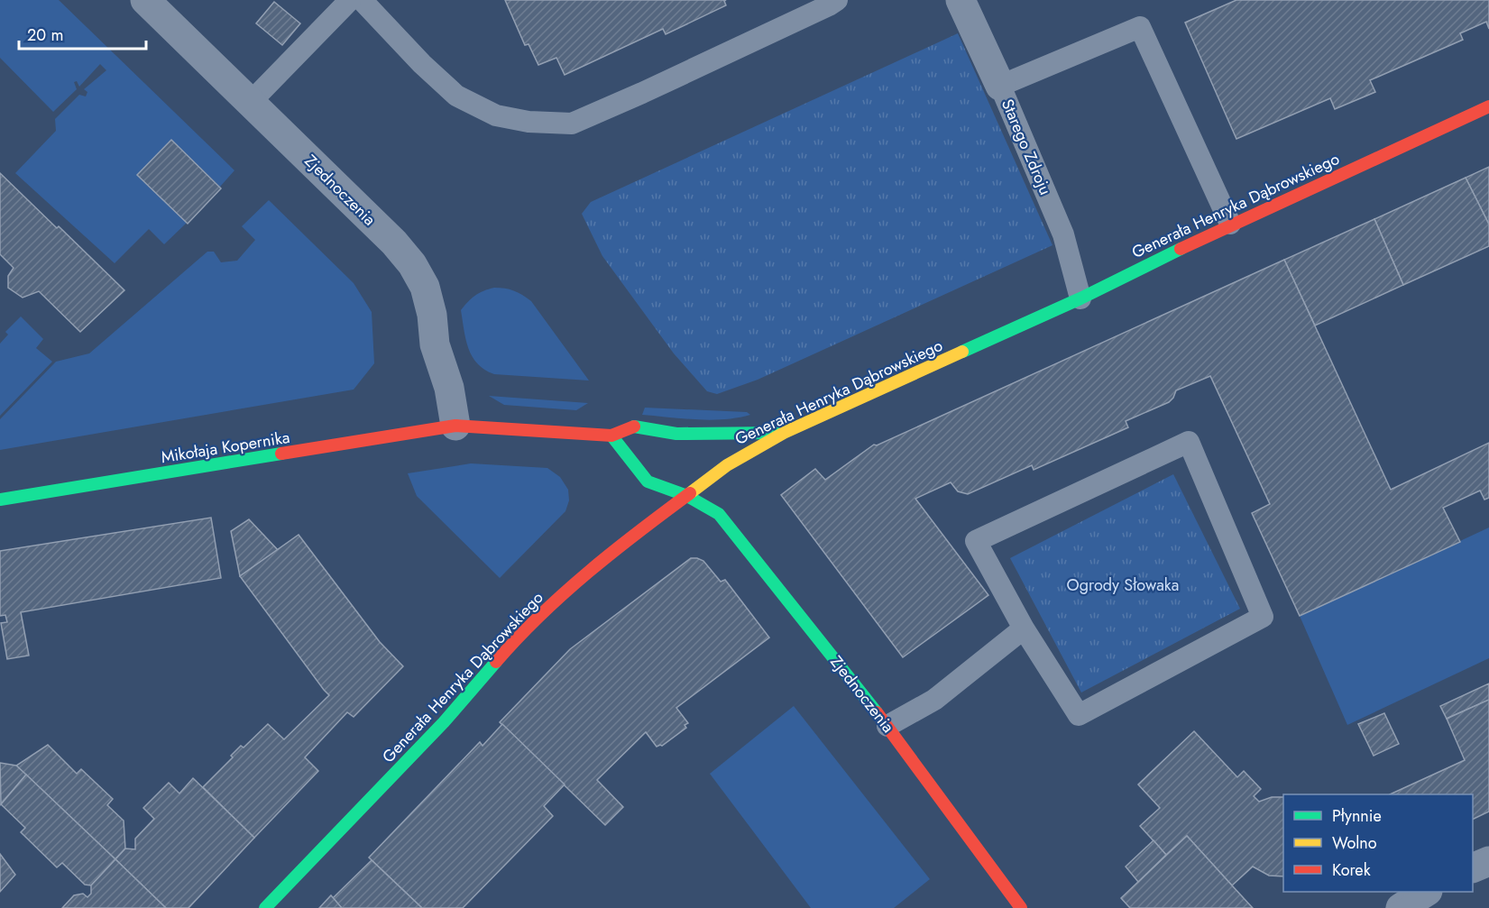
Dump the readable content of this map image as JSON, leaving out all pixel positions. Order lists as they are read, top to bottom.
{
  "streets": {
    "street": [
      "Starego Zdroju",
      "Zjednoczenia",
      "Generała Henryka Dąbrowskiego",
      "Mikołaja Kopernika"
    ]
  },
  "crossings": [
    ["Starego Zdroju", "Generała Henryka Dąbrowskiego"],
    ["Zjednoczenia", "Generała Henryka Dąbrowskiego"],
    ["Zjednoczenia", "Mikołaja Kopernika"]
  ],
  "parks": ["Ogrody Słowaka"],
  "legend": ["Płynnie", "Wolno", "Korek"],
  "scale_bar": "20 m"
}
